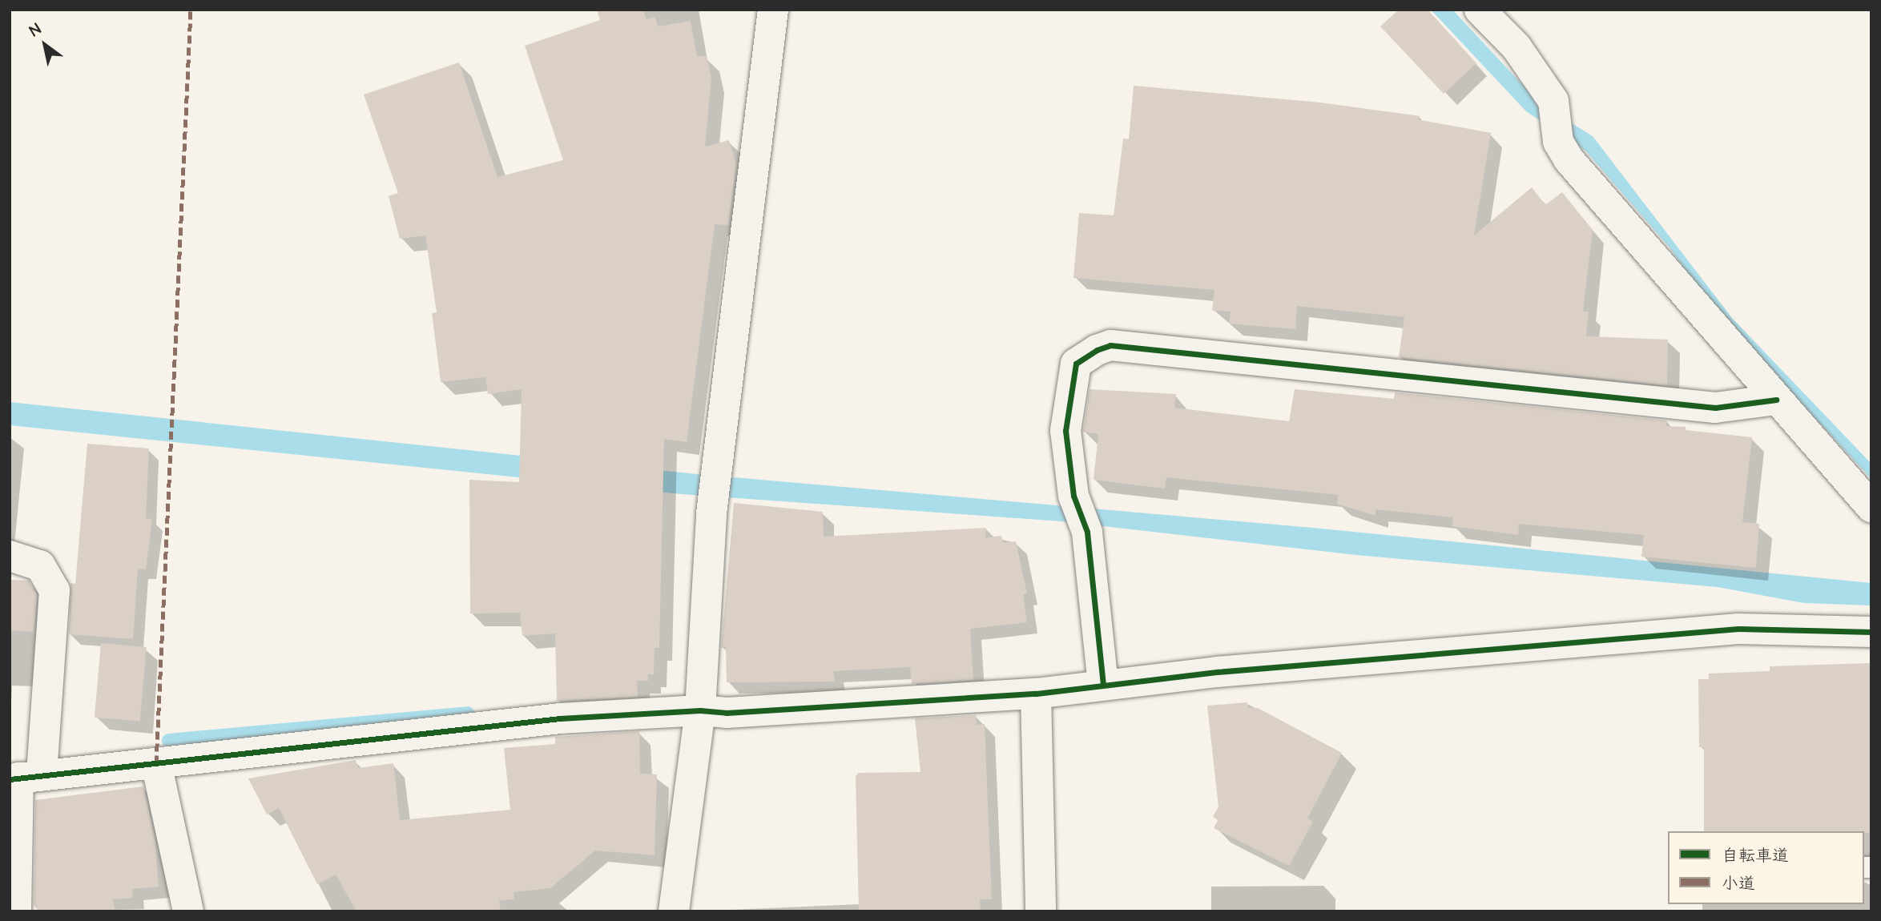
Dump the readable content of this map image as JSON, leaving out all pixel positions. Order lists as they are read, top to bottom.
{
  "legend": ["自転車道", "小道"],
  "north": "top left"
}
